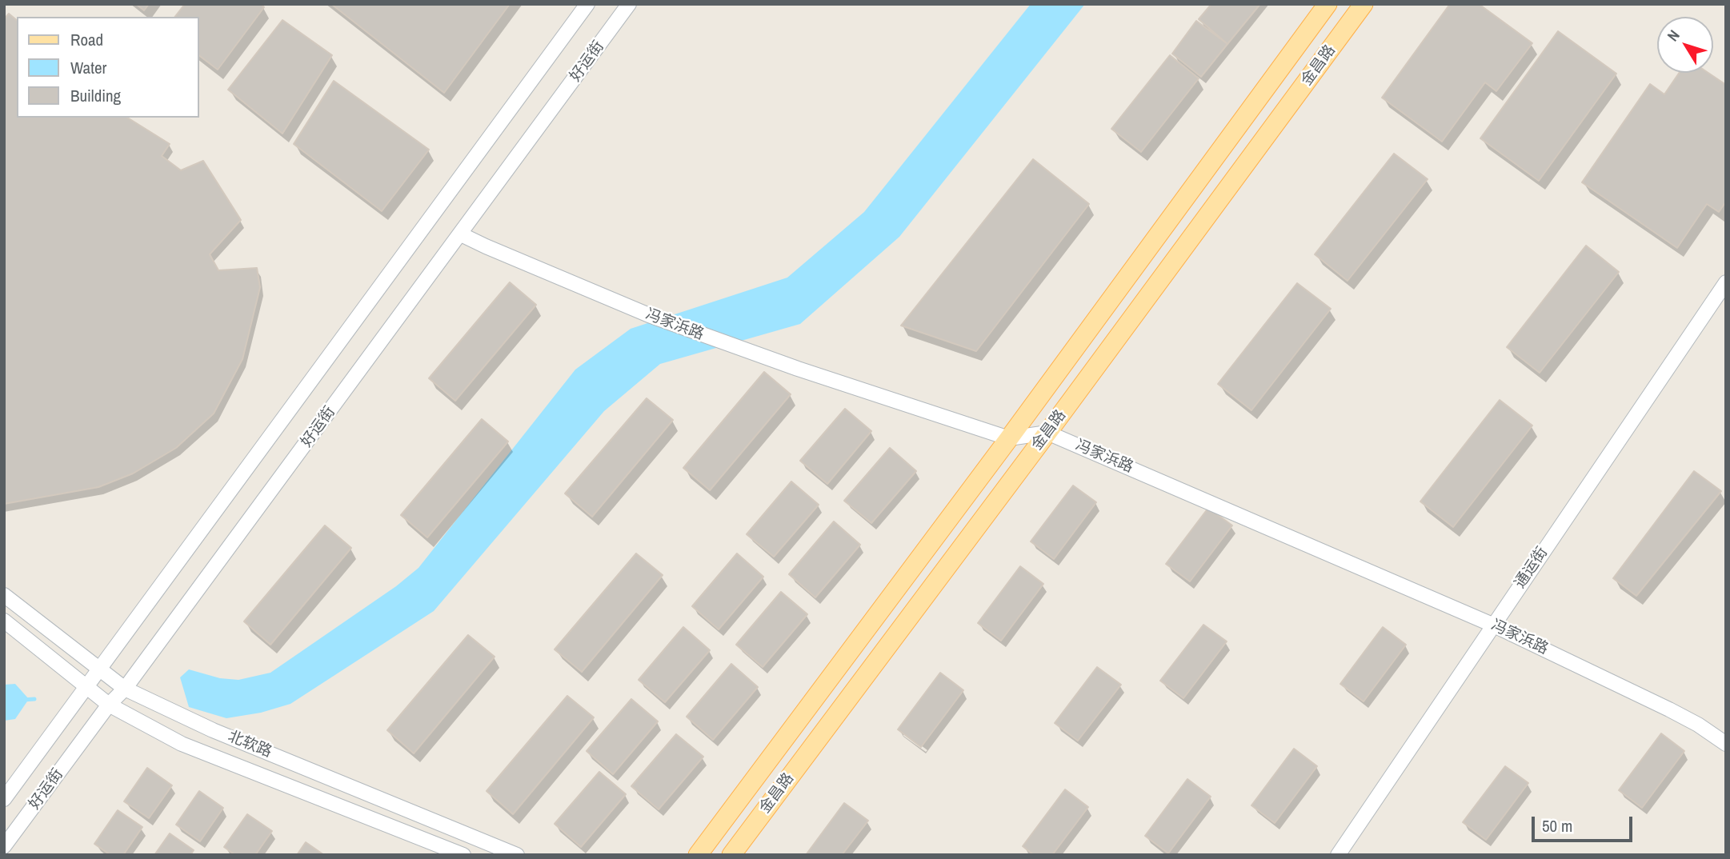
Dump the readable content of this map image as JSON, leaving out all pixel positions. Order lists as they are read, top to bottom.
{
  "streets": {
    "main road": ["金昌路"],
    "street": [
      "好运街",
      "冯家浜路",
      "通运街",
      "北软路"
    ]
  },
  "crossings": [
    ["好运街", "冯家浜路"],
    ["好运街", "北软路"],
    ["金昌路", "冯家浜路"],
    ["冯家浜路", "通运街"]
  ],
  "legend": ["Road", "Water", "Building"],
  "scale_bar": "50 m",
  "north": "top left"
}
